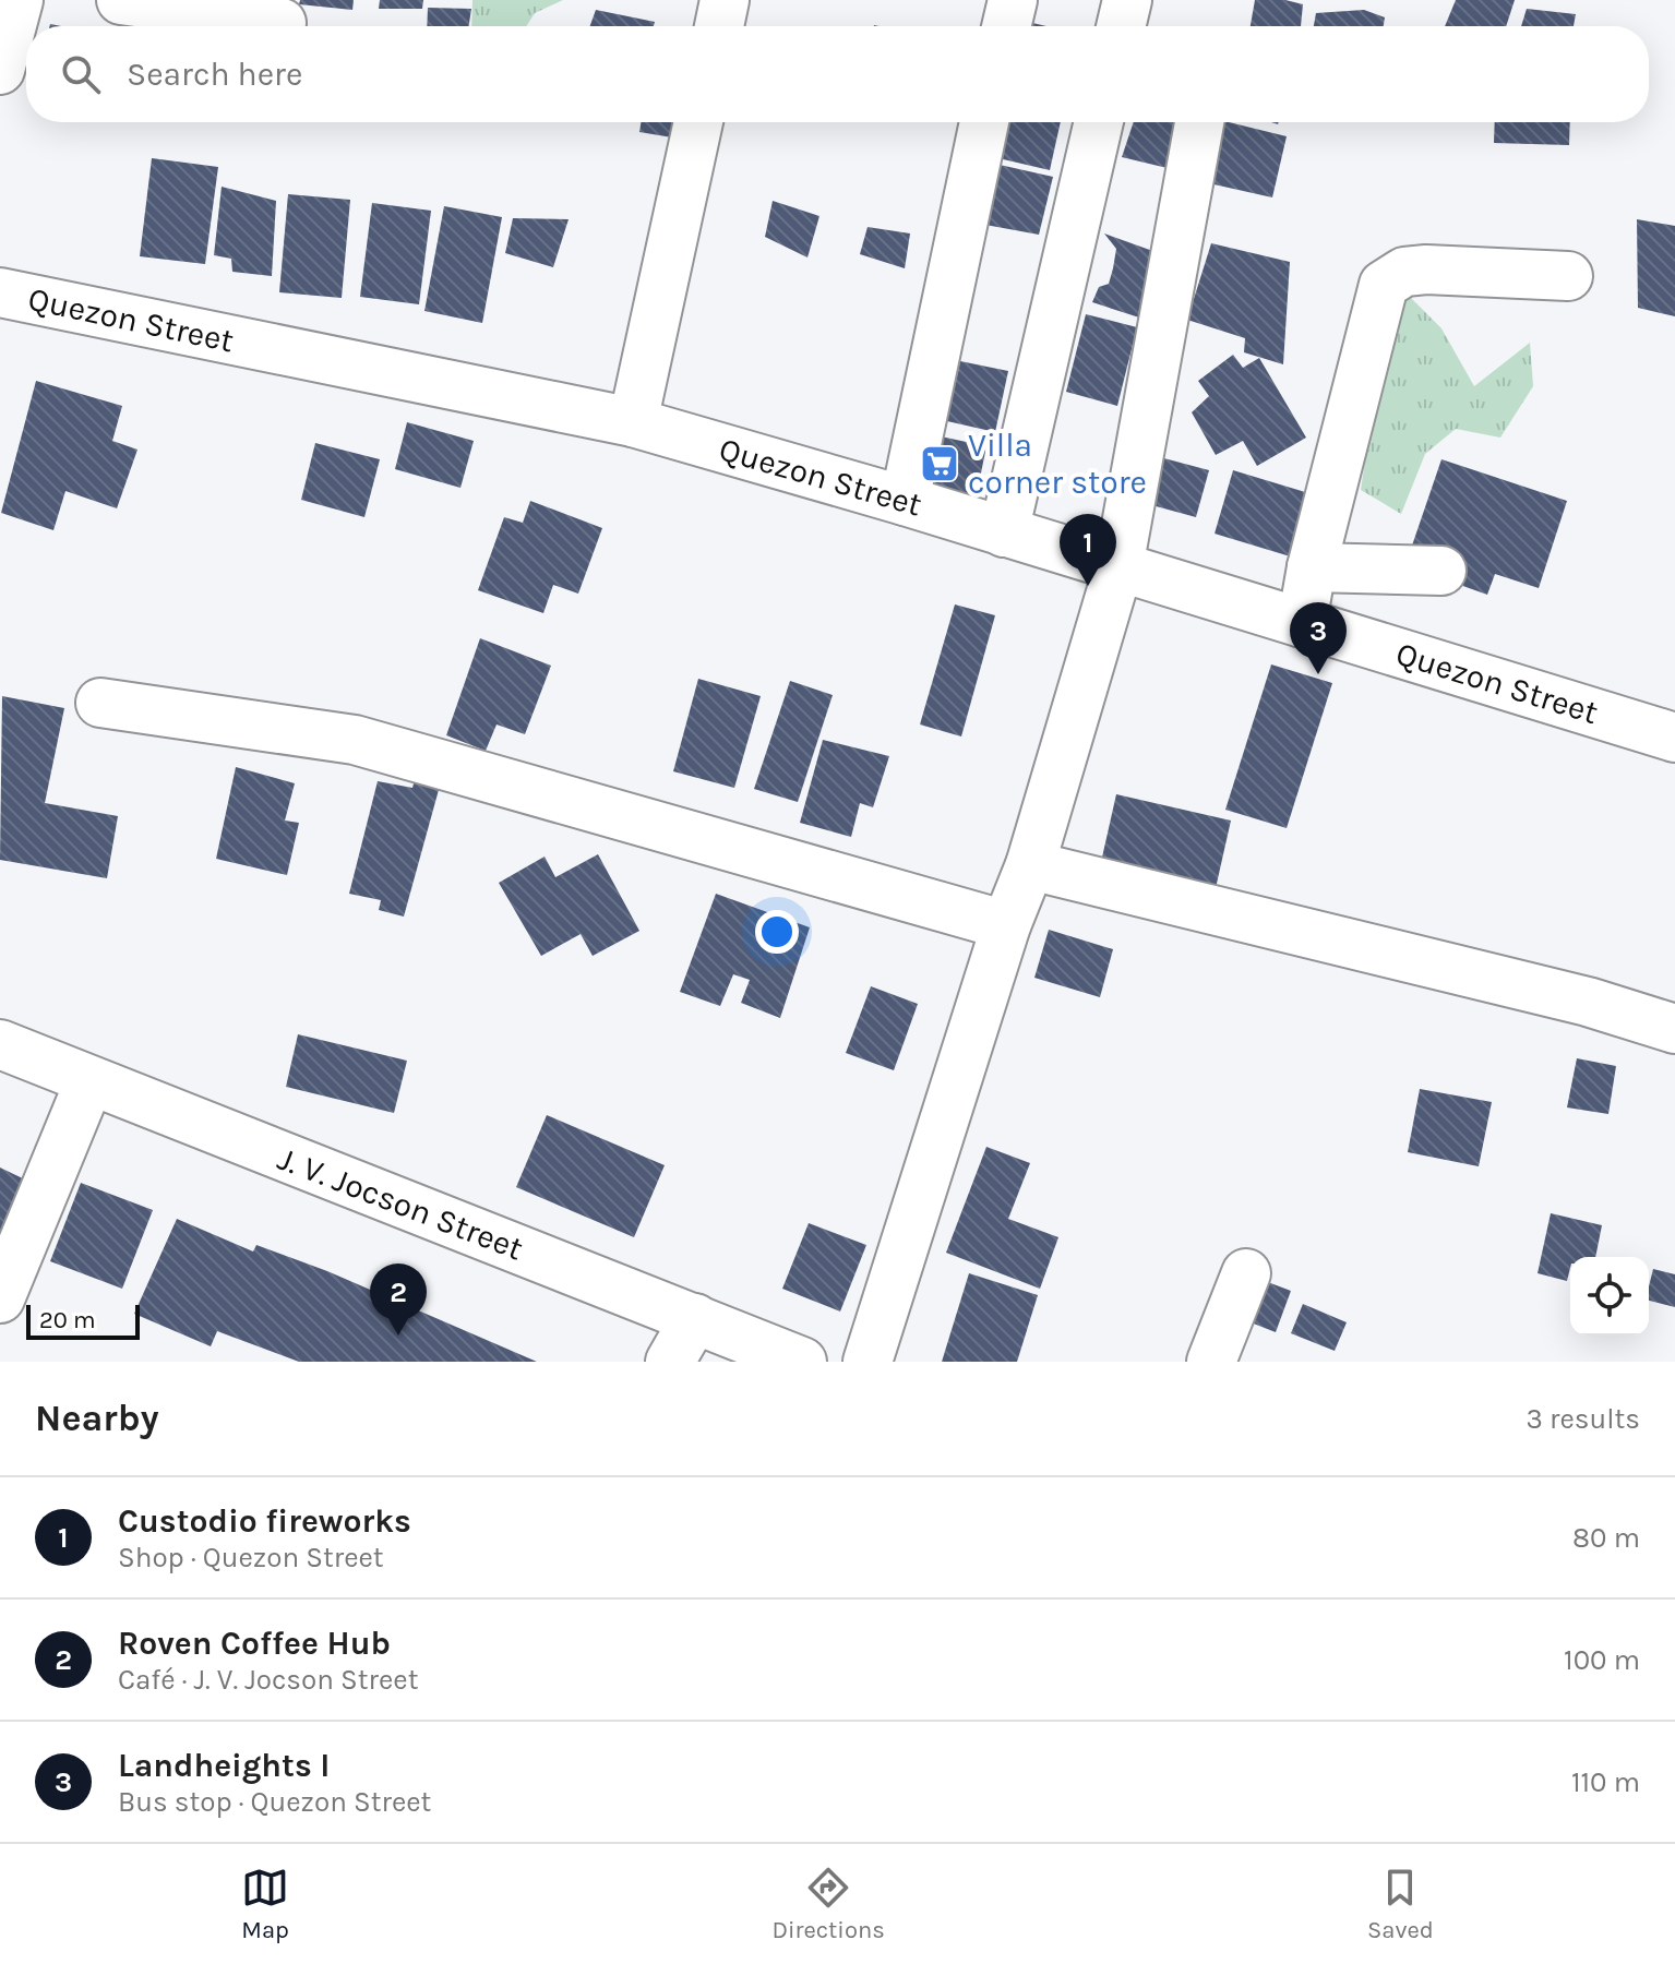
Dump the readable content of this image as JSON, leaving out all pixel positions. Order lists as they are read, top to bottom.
{
  "streets": {
    "street": ["Quezon Street", "J. V. Jocson Street"]
  },
  "places": {
    "supermarket": ["Villa corner store"]
  },
  "scale_bar": "20 m",
  "page": {
    "search": "Search here",
    "pins": ["1", "3", "2"],
    "scale": "20 m",
    "heading": ["Nearby", "3 results"],
    "list": [
      {
        "mark": "1",
        "name": "Custodio fireworks",
        "note": "Shop · Quezon Street",
        "value": "80 m"
      },
      {
        "mark": "2",
        "name": "Roven Coffee Hub",
        "note": "Café · J. V. Jocson Street",
        "value": "100 m"
      },
      {
        "mark": "3",
        "name": "Landheights I",
        "note": "Bus stop · Quezon Street",
        "value": "110 m"
      }
    ],
    "nav": ["Map", "Directions", "Saved"]
  }
}
